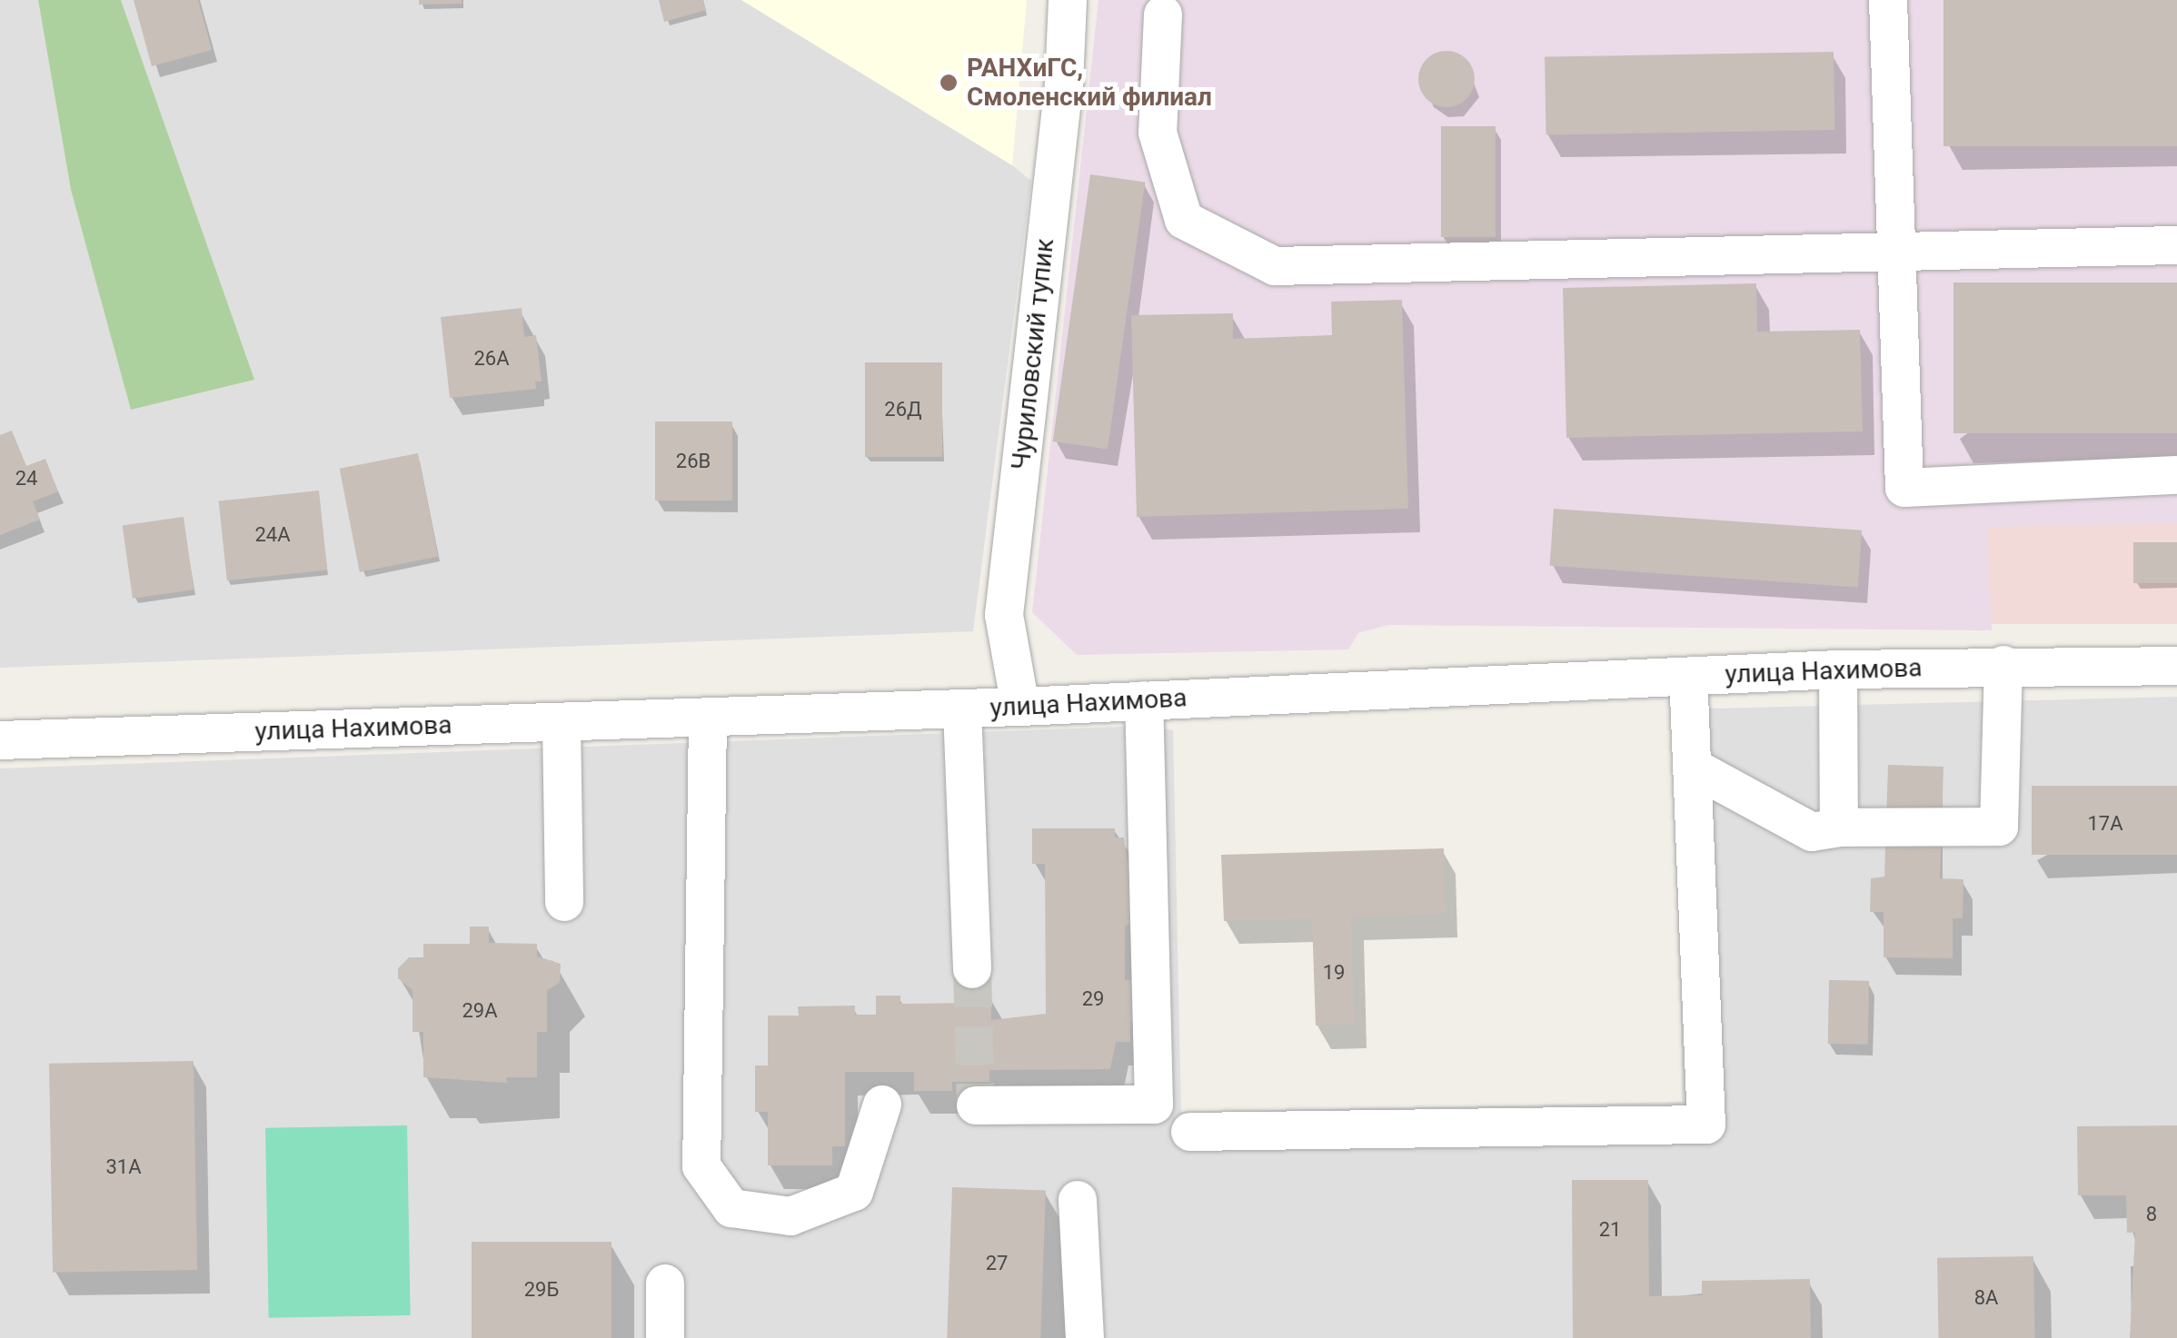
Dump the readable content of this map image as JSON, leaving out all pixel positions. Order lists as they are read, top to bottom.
{
  "streets": {
    "street": ["Чуриловский тупик", "улица Нахимова"]
  },
  "crossings": [
    ["Чуриловский тупик", "улица Нахимова"]
  ],
  "places": ["РАНХиГС, Смоленский филиал"],
  "house_numbers": [
    "26А",
    "26Д",
    "26В",
    "24",
    "24А",
    "17А",
    "19",
    "29",
    "29А",
    "31А",
    "8",
    "21",
    "27",
    "29Б",
    "8А"
  ]
}
